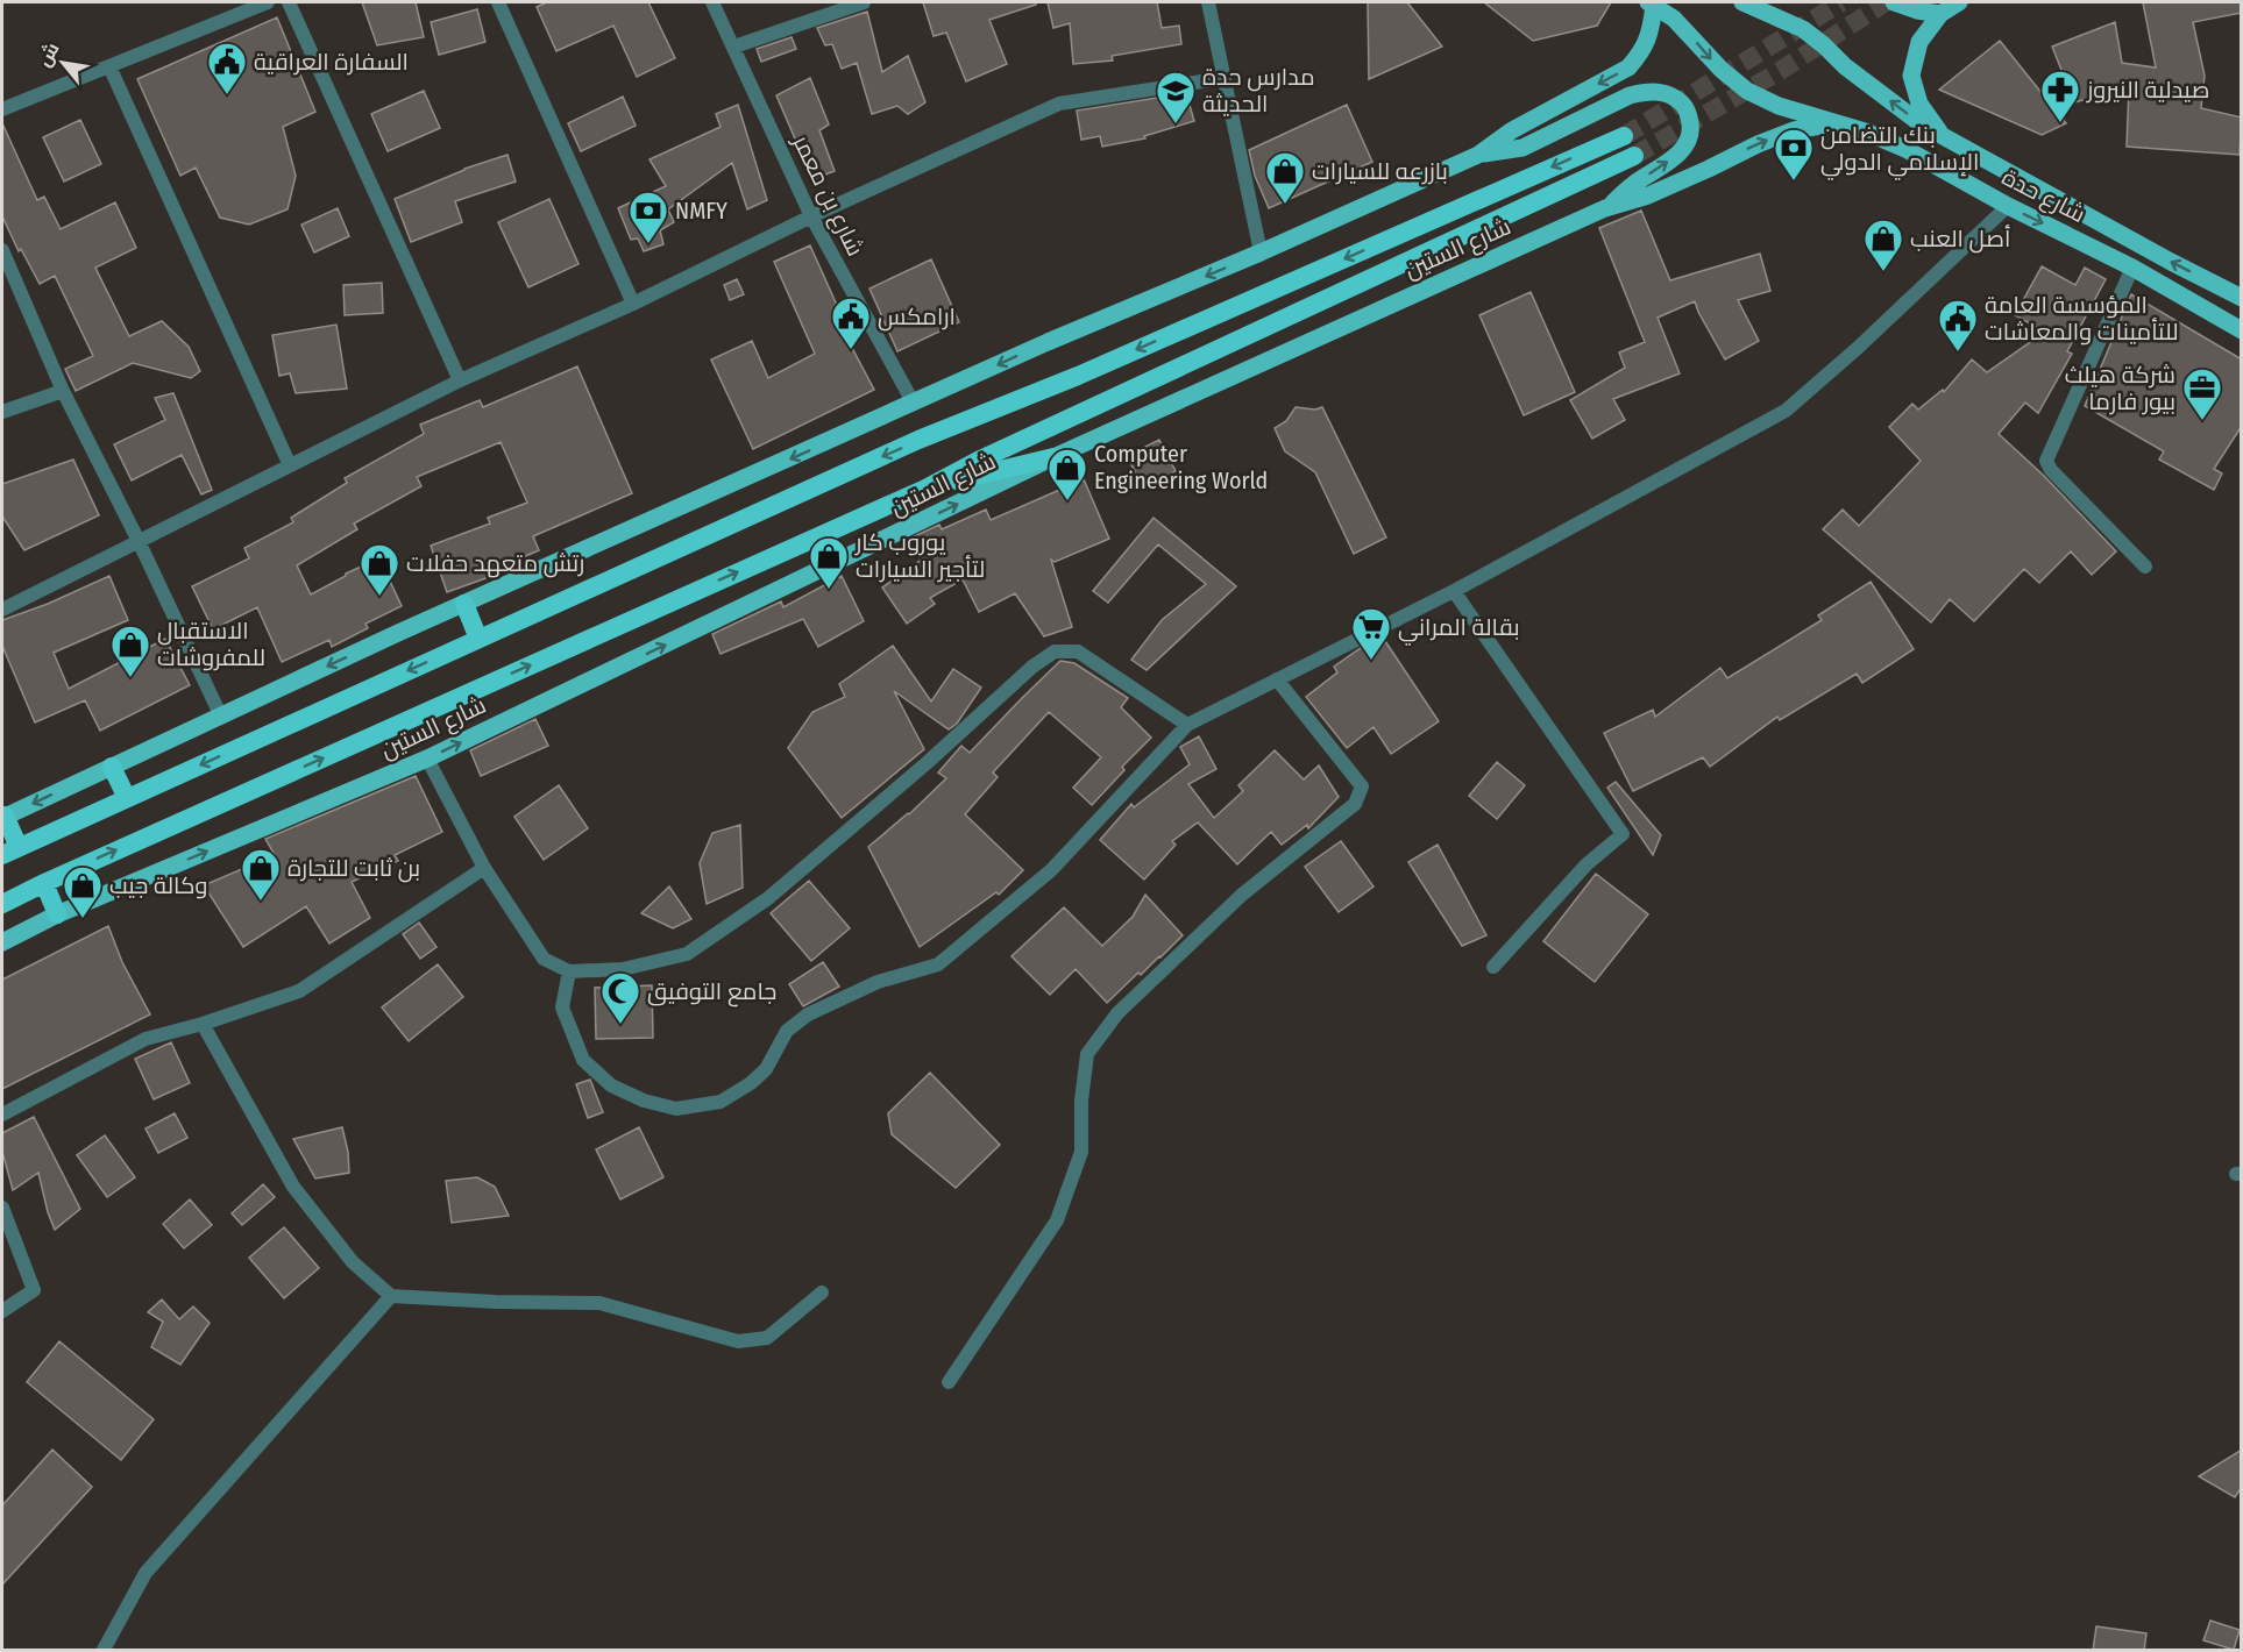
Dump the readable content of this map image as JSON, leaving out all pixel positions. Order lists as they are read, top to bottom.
{
  "streets": {
    "highway": ["شارع الستين"],
    "main road": ["شارع حدة"],
    "street": ["شارع بن معمر"]
  },
  "crossings": [
    ["شارع حدة", "شارع الستين"]
  ],
  "places": {
    "public building": ["السفارة العراقية", "ارامكس", "المؤسسة العامة للتأمينات والمعاشات"],
    "pharmacy": ["صيدلية النيروز"],
    "school or university": ["مدارس حدة الحديثة"],
    "bank": ["بنك التضامن الإسلامي الدولي", "NMFY"],
    "shop": [
      "بازرعه للسيارات",
      "أصل العنب",
      "Computer Engineering World",
      "يوروب كار لتأجير السيارات",
      "رتش متعهد حفلات",
      "الاستقبال للمفروشات",
      "بن ثابت للتجارة",
      "وكالة جيب"
    ],
    "office": ["شركة هيلث بيور فارما"],
    "supermarket": ["بقالة المراني"],
    "mosque": ["جامع التوفيق"]
  },
  "north": "top left"
}
